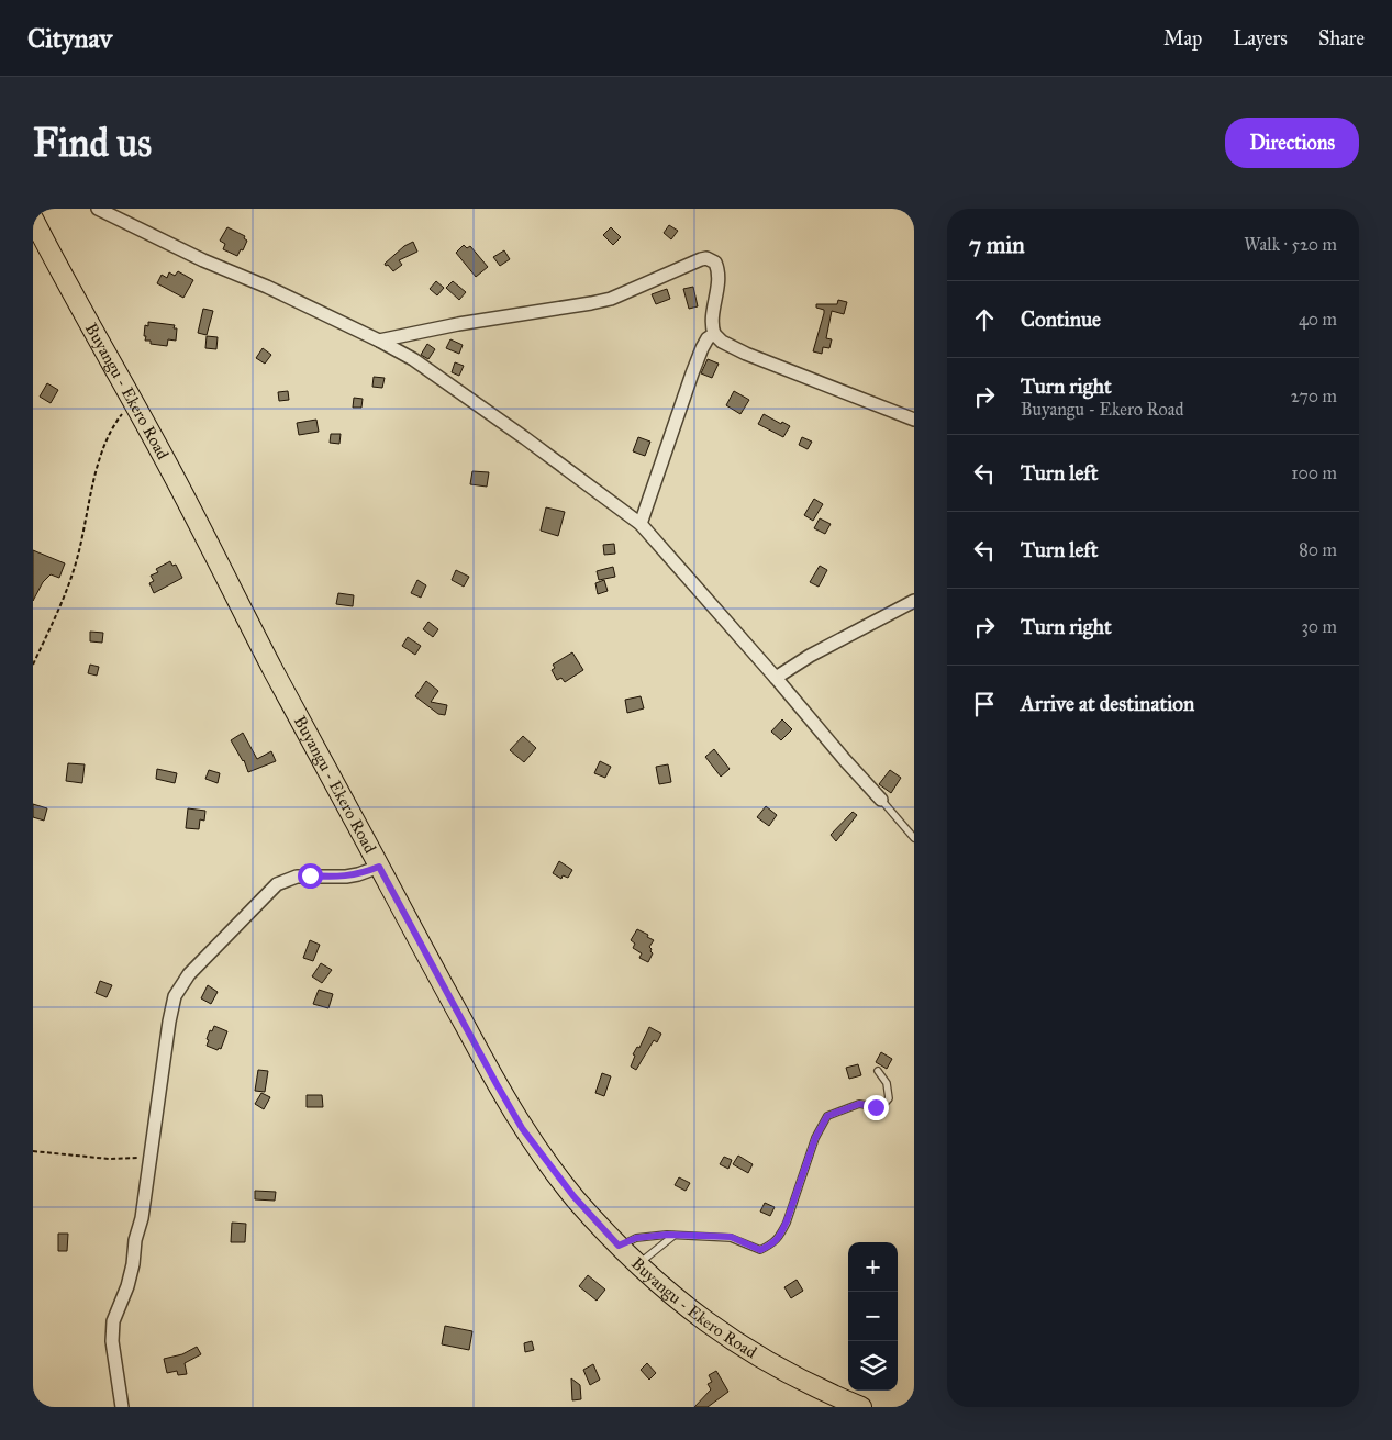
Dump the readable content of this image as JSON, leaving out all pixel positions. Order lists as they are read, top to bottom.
{
  "streets": {
    "main road": ["Buyangu - Ekero Road"]
  },
  "page": {
    "header": "Citynav",
    "nav": ["Map", "Layers", "Share"],
    "buttons": "Directions",
    "title": "Find us",
    "heading": ["7 min", "Walk · 520 m"],
    "list": [
      ["Continue", "40 m"],
      ["Turn right", "Buyangu - Ekero Road", "270 m"],
      ["Turn left", "100 m"],
      ["Turn left", "80 m"],
      ["Turn right", "30 m"],
      "Arrive at destination"
    ],
    "map_buttons": ["+", "−"]
  }
}
